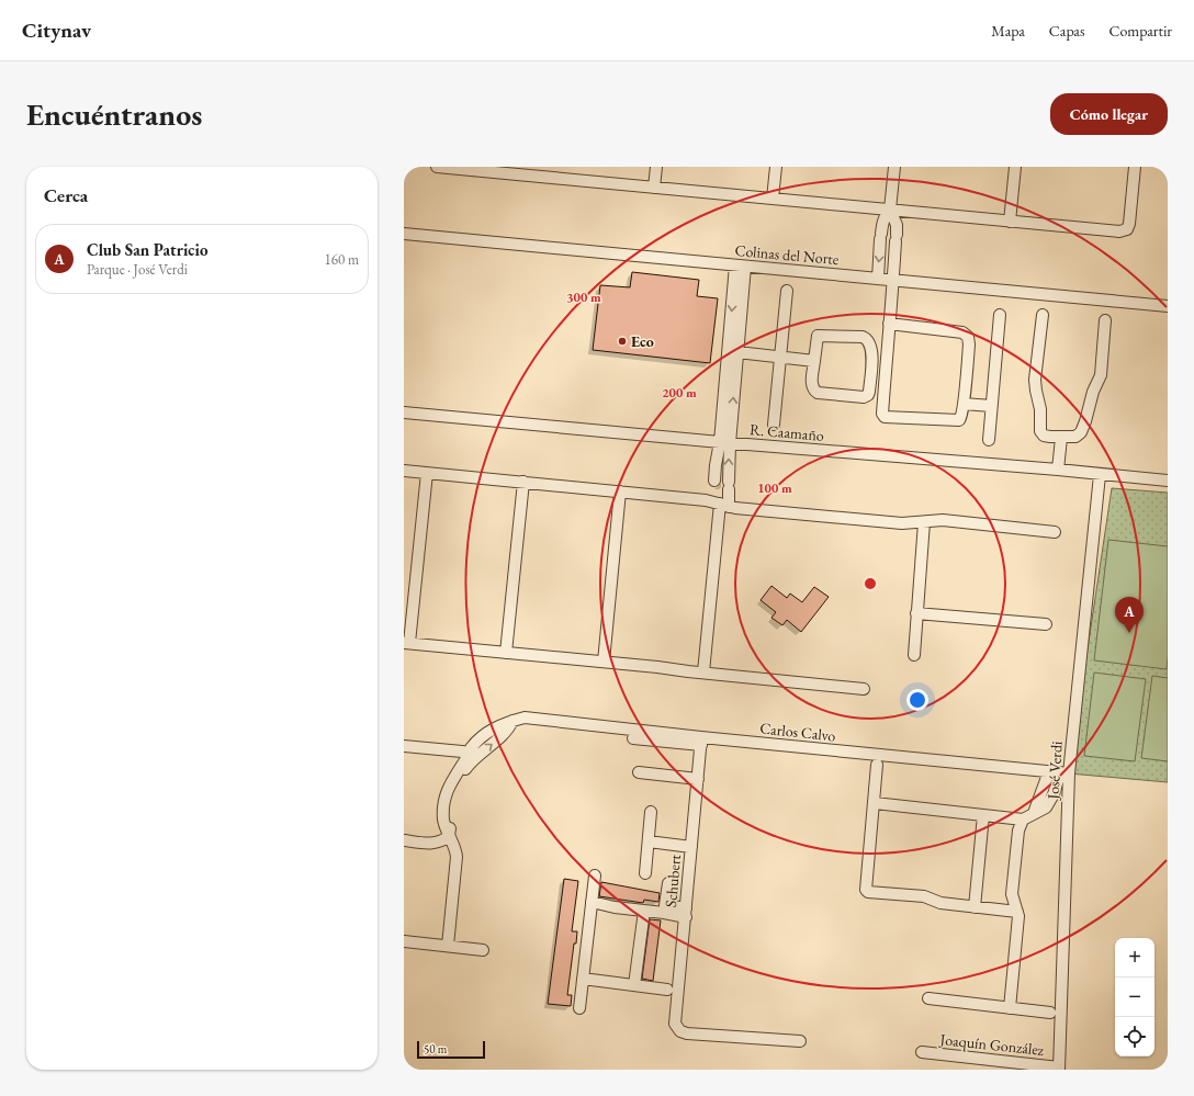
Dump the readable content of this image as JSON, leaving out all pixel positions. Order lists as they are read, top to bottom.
{
  "streets": {
    "street": [
      "Colinas del Norte",
      "R. Caamaño",
      "Carlos Calvo",
      "José Verdi",
      "Schubert",
      "Joaquín González"
    ]
  },
  "crossings": [
    ["R. Caamaño", "José Verdi"],
    ["Carlos Calvo", "José Verdi"],
    ["Carlos Calvo", "Schubert"],
    ["José Verdi", "Joaquín González"]
  ],
  "places": ["Eco"],
  "scale_bar": "50 m",
  "page": {
    "header": "Citynav",
    "nav": ["Mapa", "Capas", "Compartir"],
    "buttons": "Cómo llegar",
    "title": "Encuéntranos",
    "heading": "Cerca",
    "list": [
      {
        "mark": "A",
        "name": "Club San Patricio",
        "note": "Parque · José Verdi",
        "value": "160 m"
      }
    ],
    "pins": "A",
    "map_buttons": ["+", "−"],
    "scale": "50 m"
  },
  "rings": ["300 m", "200 m", "100 m"]
}
